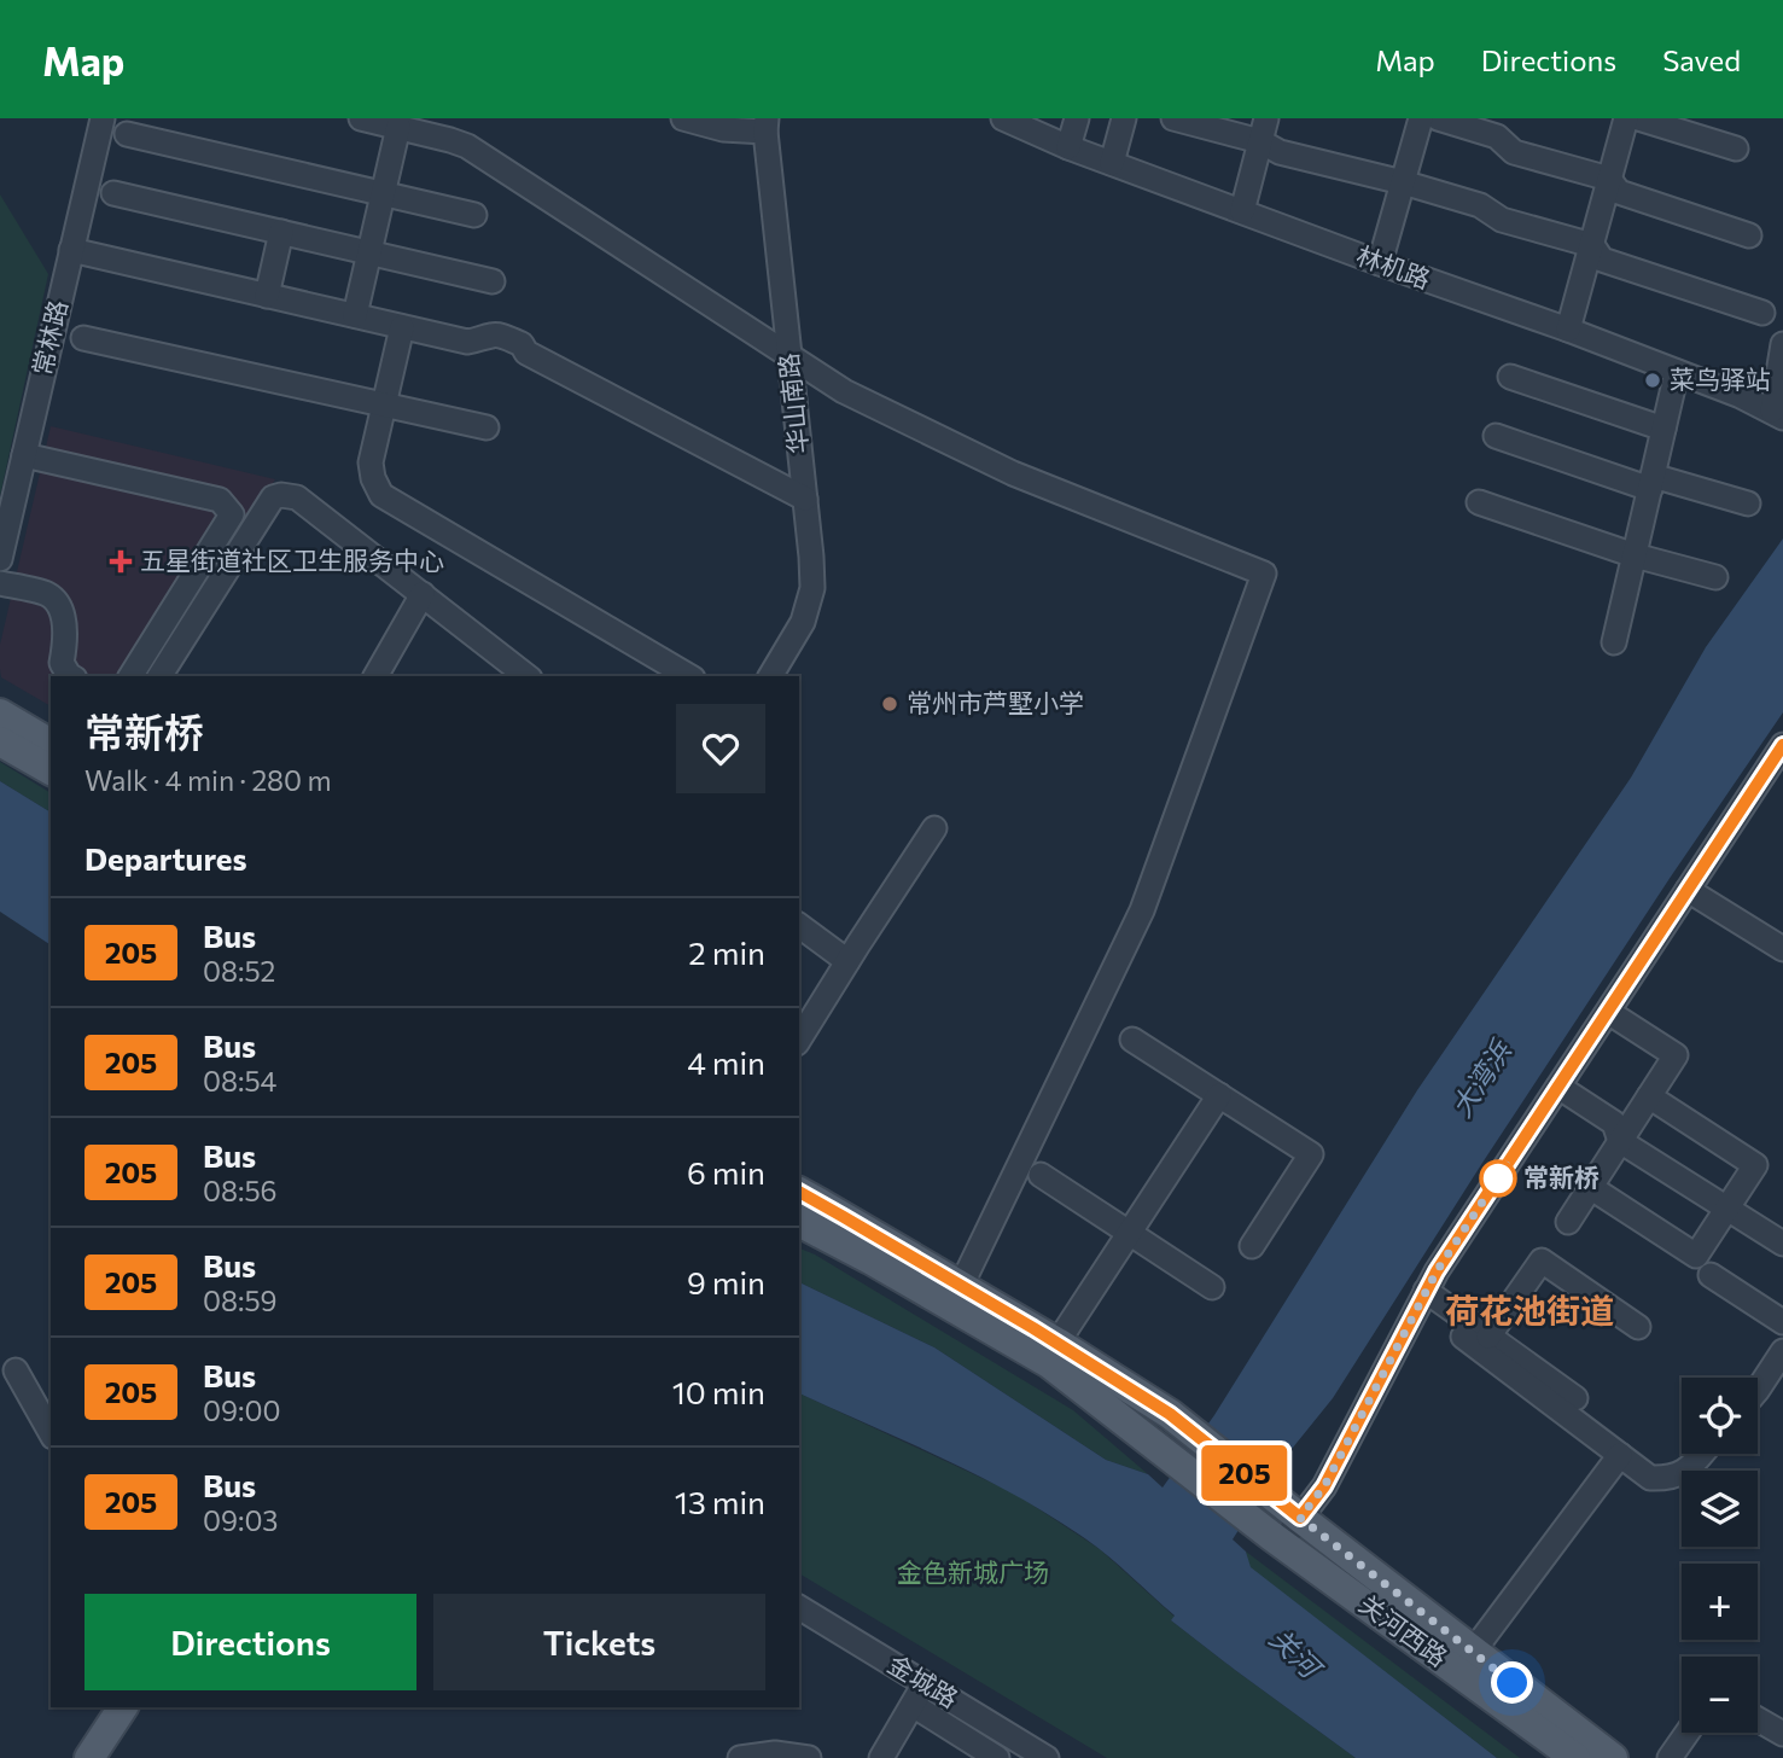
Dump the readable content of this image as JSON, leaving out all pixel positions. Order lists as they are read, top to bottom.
{
  "streets": {
    "main road": ["关河西路"],
    "street": [
      "林机路",
      "常林路",
      "华山南路",
      "金城路"
    ]
  },
  "districts": ["荷花池街道"],
  "water": ["大湾浜", "关河"],
  "parks": ["金色新城广场"],
  "places": {
    "other": ["菜鸟驿站", "常州市芦墅小学", "常新桥"],
    "health": ["五星街道社区卫生服务中心"]
  },
  "lines": ["bus line 205"],
  "page": {
    "header": "Map",
    "nav": ["Map", "Directions", "Saved"],
    "on_map": "205",
    "heading": [
      ["常新桥", "Walk · 4 min · 280 m"],
      "Departures"
    ],
    "list": [
      {
        "mark": "205",
        "name": "Bus",
        "note": "08:52",
        "value": "2 min"
      },
      {
        "mark": "205",
        "name": "Bus",
        "note": "08:54",
        "value": "4 min"
      },
      {
        "mark": "205",
        "name": "Bus",
        "note": "08:56",
        "value": "6 min"
      },
      {
        "mark": "205",
        "name": "Bus",
        "note": "08:59",
        "value": "9 min"
      },
      {
        "mark": "205",
        "name": "Bus",
        "note": "09:00",
        "value": "10 min"
      },
      {
        "mark": "205",
        "name": "Bus",
        "note": "09:03",
        "value": "13 min"
      }
    ],
    "map_buttons": ["+", "−"],
    "buttons": ["Directions", "Tickets"]
  }
}
